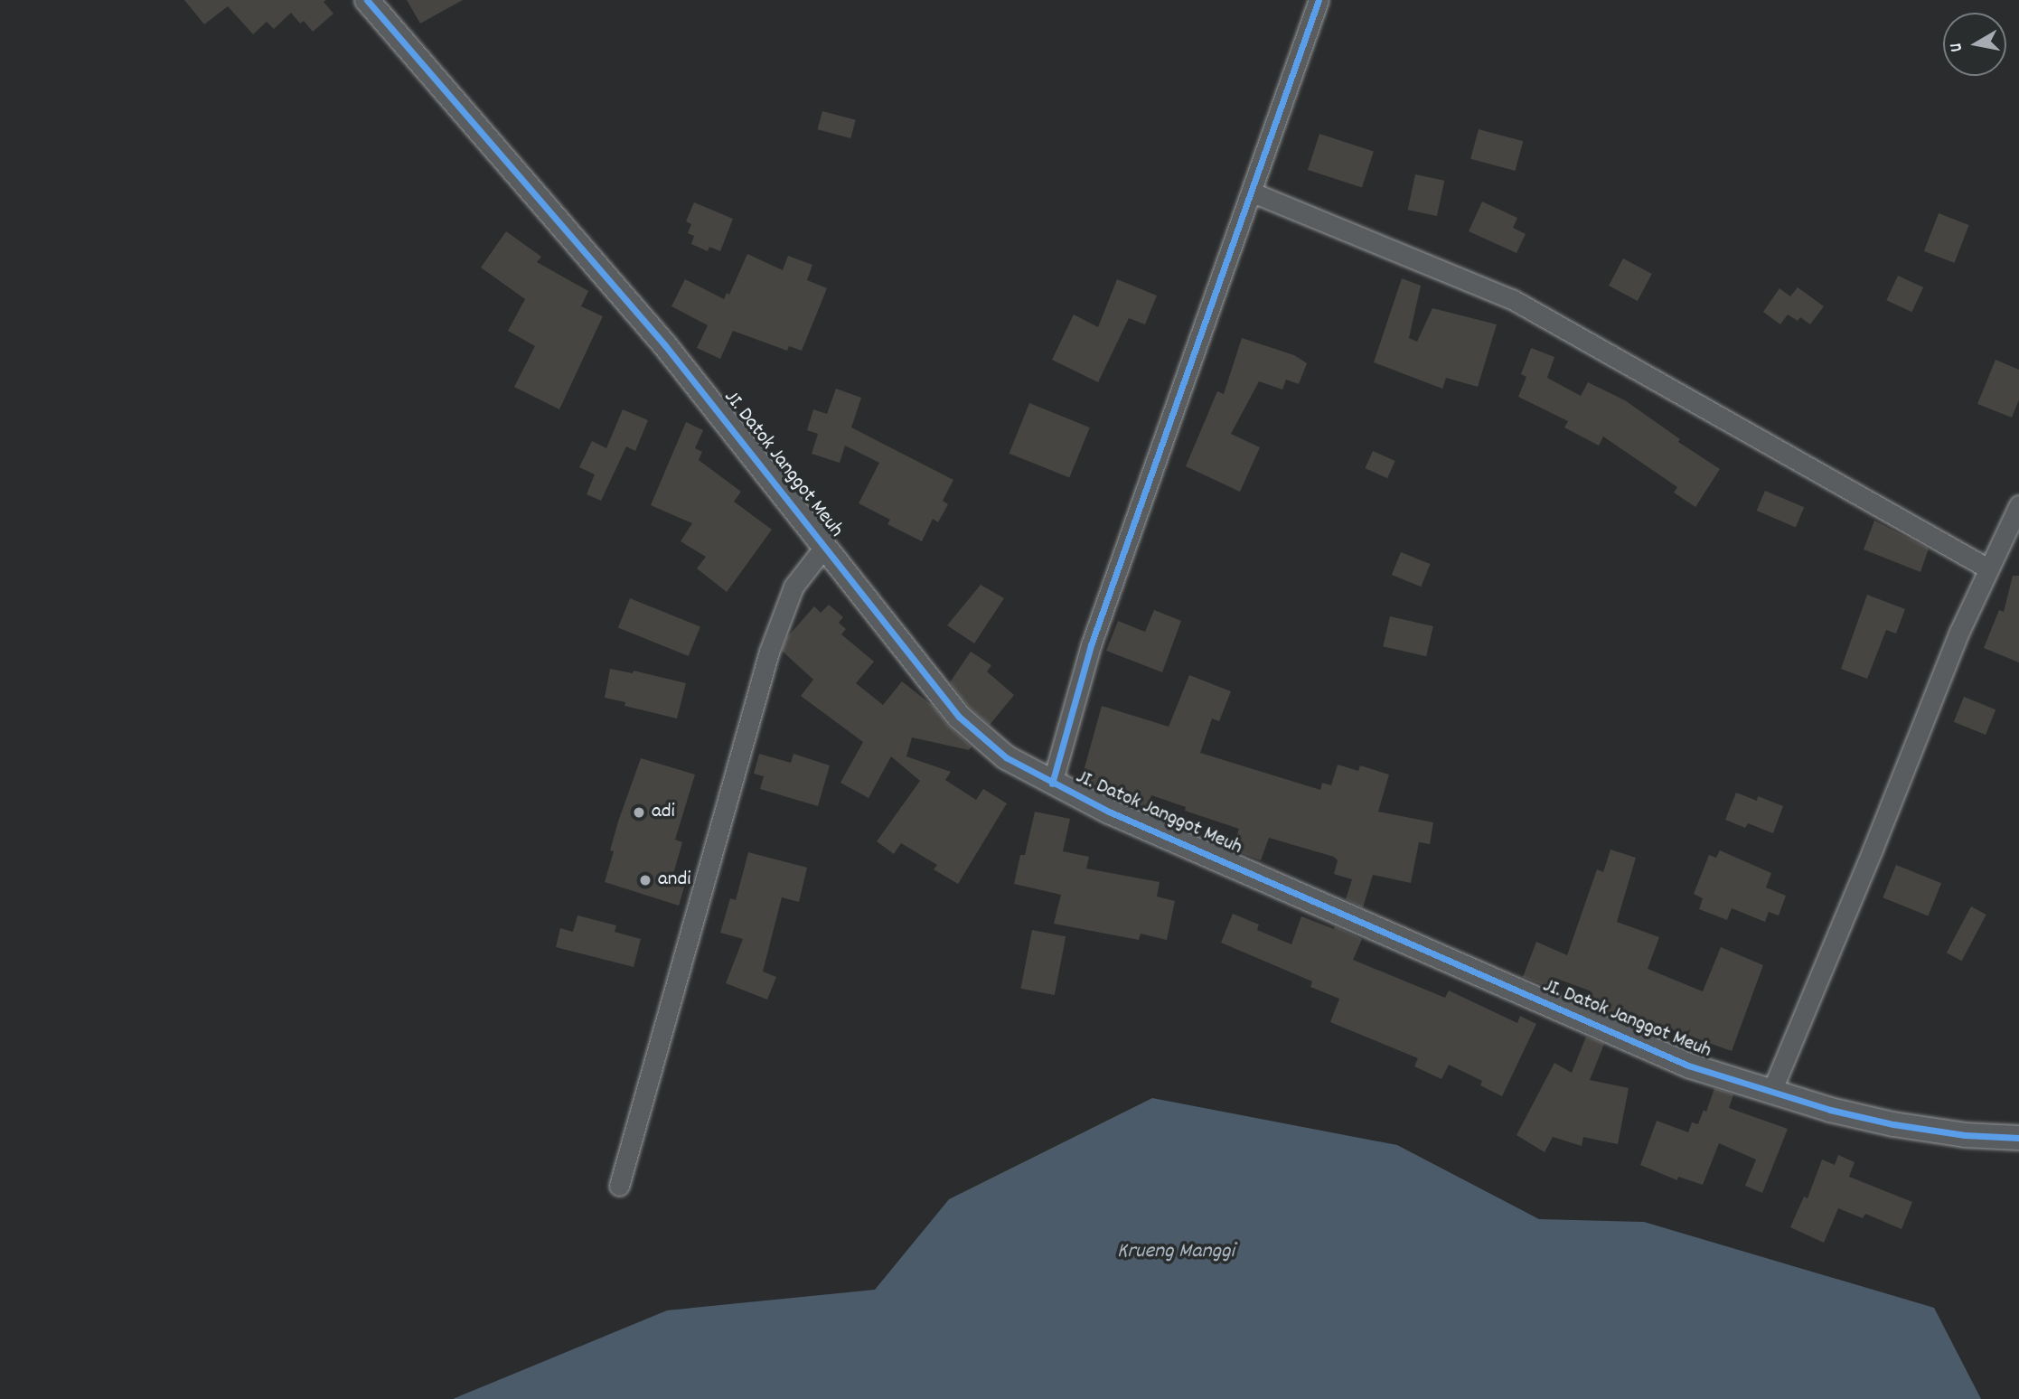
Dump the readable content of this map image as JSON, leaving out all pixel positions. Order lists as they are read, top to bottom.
{
  "streets": {
    "street": ["JI. Datok Janggot Meuh"]
  },
  "water": ["Krueng Manggi"],
  "places": ["adi", "andi"],
  "north": "left"
}
